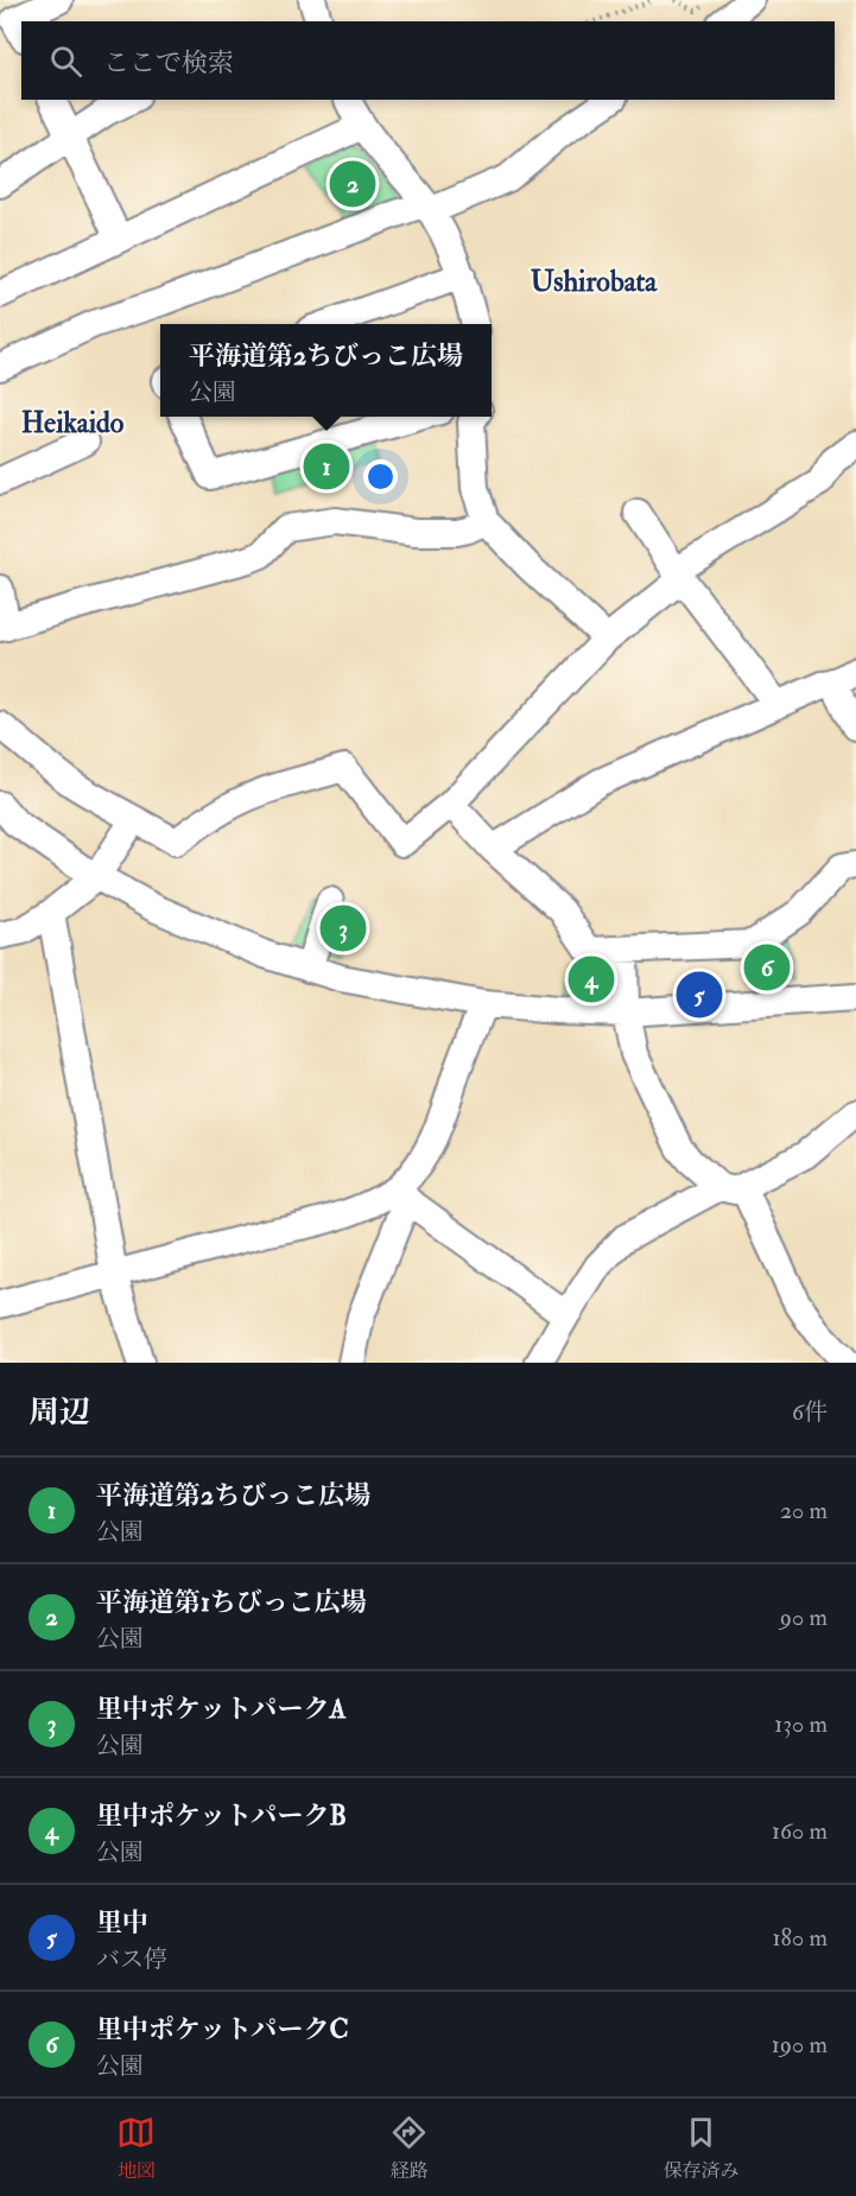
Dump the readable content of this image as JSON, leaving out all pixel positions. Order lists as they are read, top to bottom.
{
  "districts": ["Ushirobata", "Heikaido"],
  "page": {
    "search": "ここで検索",
    "pins": [
      "2",
      "1",
      "3",
      "6",
      "4",
      "5"
    ],
    "popup": ["平海道第2ちびっこ広場", "公園"],
    "heading": ["周辺", "6件"],
    "list": [
      {
        "mark": "1",
        "name": "平海道第2ちびっこ広場",
        "note": "公園",
        "value": "20 m"
      },
      {
        "mark": "2",
        "name": "平海道第1ちびっこ広場",
        "note": "公園",
        "value": "90 m"
      },
      {
        "mark": "3",
        "name": "里中ポケットパークA",
        "note": "公園",
        "value": "130 m"
      },
      {
        "mark": "4",
        "name": "里中ポケットパークB",
        "note": "公園",
        "value": "160 m"
      },
      {
        "mark": "5",
        "name": "里中",
        "note": "バス停",
        "value": "180 m"
      },
      {
        "mark": "6",
        "name": "里中ポケットパークC",
        "note": "公園",
        "value": "190 m"
      }
    ],
    "nav": ["地図", "経路", "保存済み"]
  }
}
